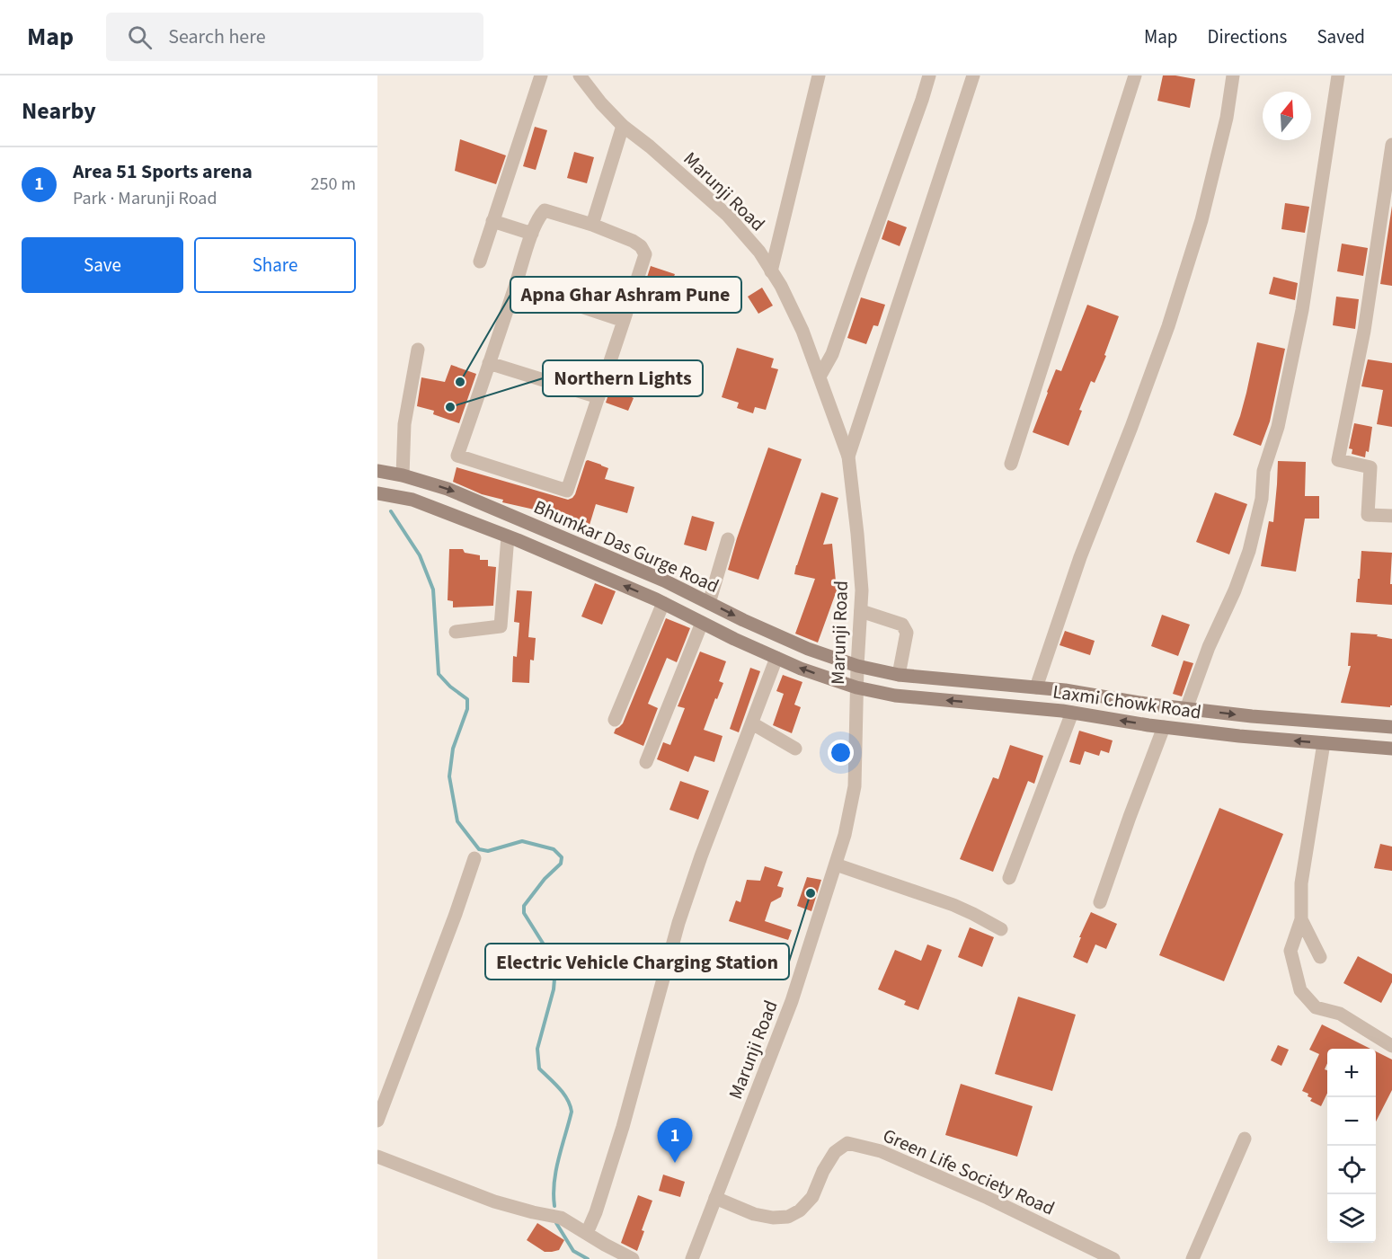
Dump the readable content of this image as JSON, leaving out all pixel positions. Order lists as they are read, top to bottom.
{
  "streets": {
    "main road": ["Bhumkar Das Gurge Road", "Laxmi Chowk Road"],
    "street": ["Marunji Road", "Green Life Society Road"]
  },
  "crossings": [
    ["Marunji Road", "Bhumkar Das Gurge Road"],
    ["Marunji Road", "Laxmi Chowk Road"],
    ["Marunji Road", "Green Life Society Road"],
    ["Bhumkar Das Gurge Road", "Laxmi Chowk Road"]
  ],
  "places": ["Apna Ghar Ashram Pune", "Northern Lights", "Electric Vehicle Charging Station"],
  "north": "top",
  "page": {
    "header": "Map",
    "search": "Search here",
    "nav": ["Map", "Directions", "Saved"],
    "heading": "Nearby",
    "list": [
      {
        "mark": "1",
        "name": "Area 51 Sports arena",
        "note": "Park · Marunji Road",
        "value": "250 m"
      }
    ],
    "buttons": ["Save", "Share"],
    "map_buttons": ["+", "−"],
    "pins": "1"
  }
}
